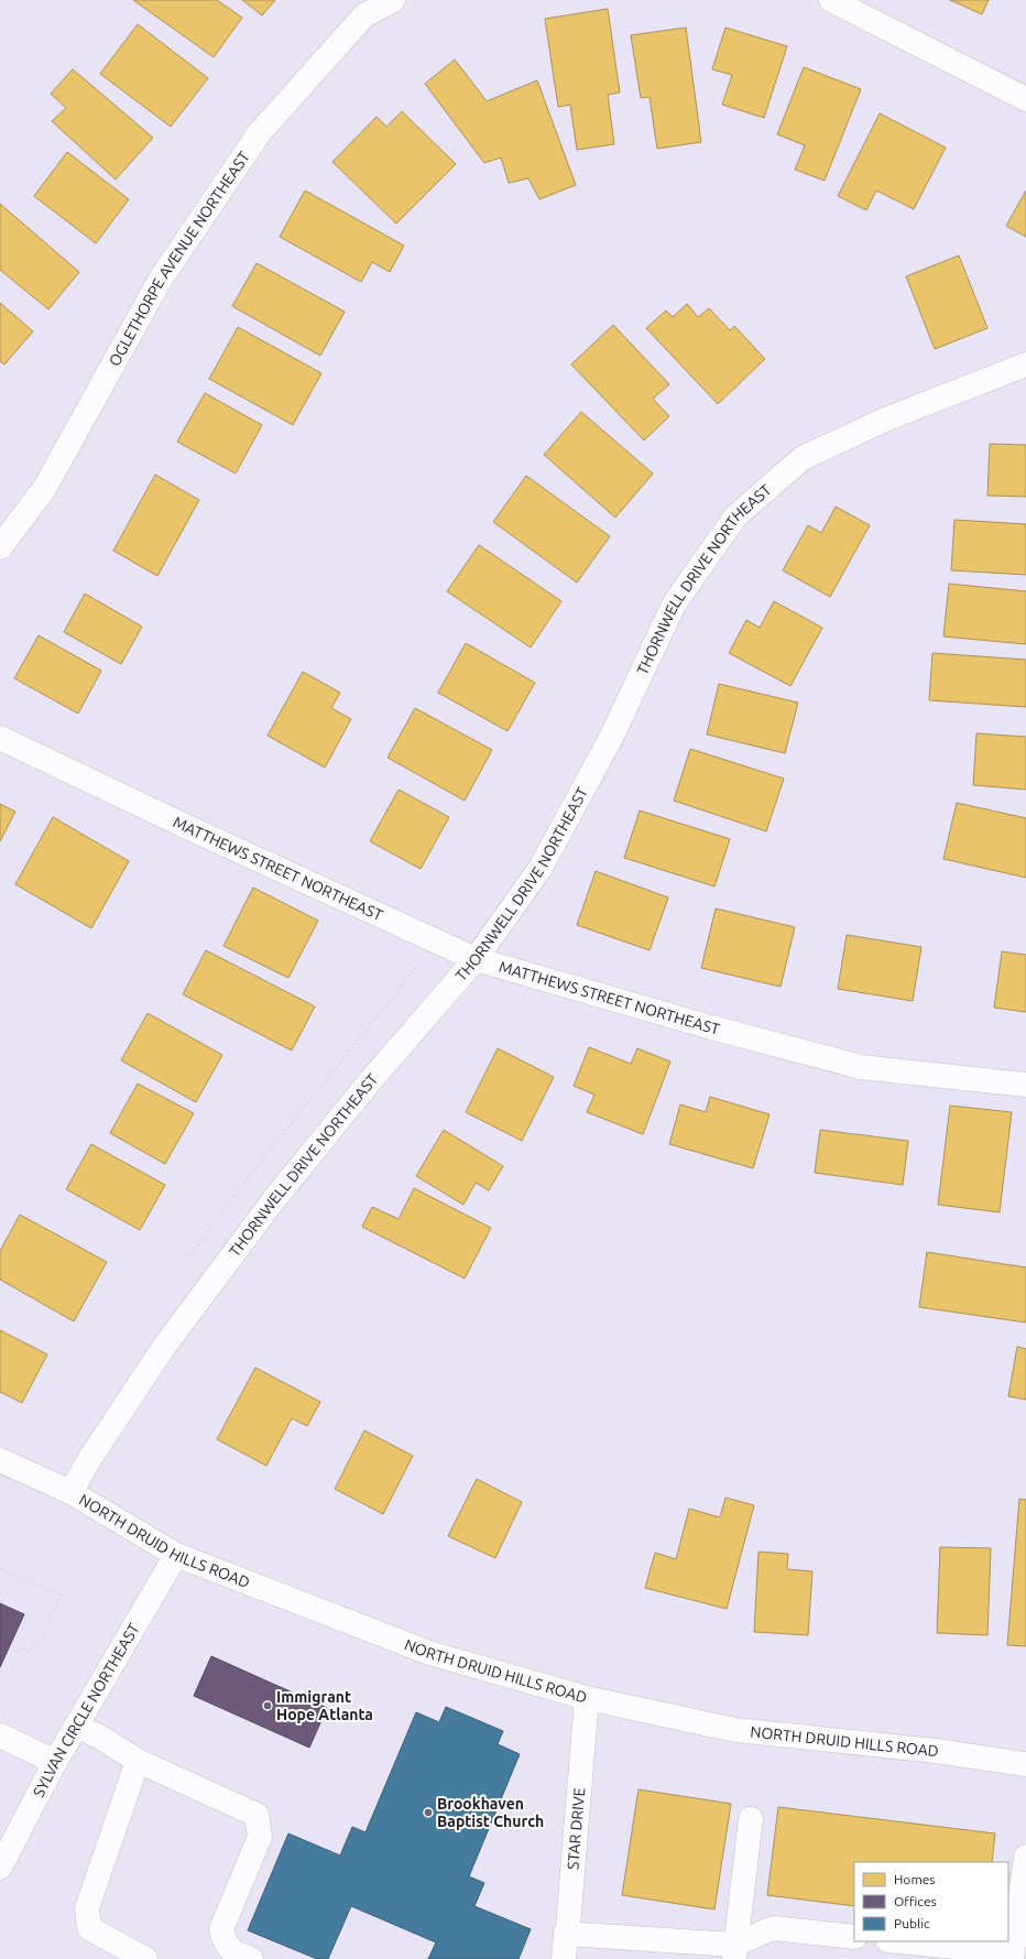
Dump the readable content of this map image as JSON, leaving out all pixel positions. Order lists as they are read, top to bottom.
{
  "streets": {
    "street": [
      "OGLETHORPE AVENUE NORTHEAST",
      "THORNWELL DRIVE NORTHEAST",
      "MATTHEWS STREET NORTHEAST",
      "NORTH DRUID HILLS ROAD",
      "SYLVAN CIRCLE NORTHEAST",
      "STAR DRIVE"
    ]
  },
  "crossings": [
    ["THORNWELL DRIVE NORTHEAST", "MATTHEWS STREET NORTHEAST"],
    ["THORNWELL DRIVE NORTHEAST", "NORTH DRUID HILLS ROAD"],
    ["NORTH DRUID HILLS ROAD", "SYLVAN CIRCLE NORTHEAST"],
    ["NORTH DRUID HILLS ROAD", "STAR DRIVE"]
  ],
  "places": ["Immigrant Hope Atlanta", "Brookhaven Baptist Church"],
  "legend": ["Homes", "Offices", "Public"]
}
